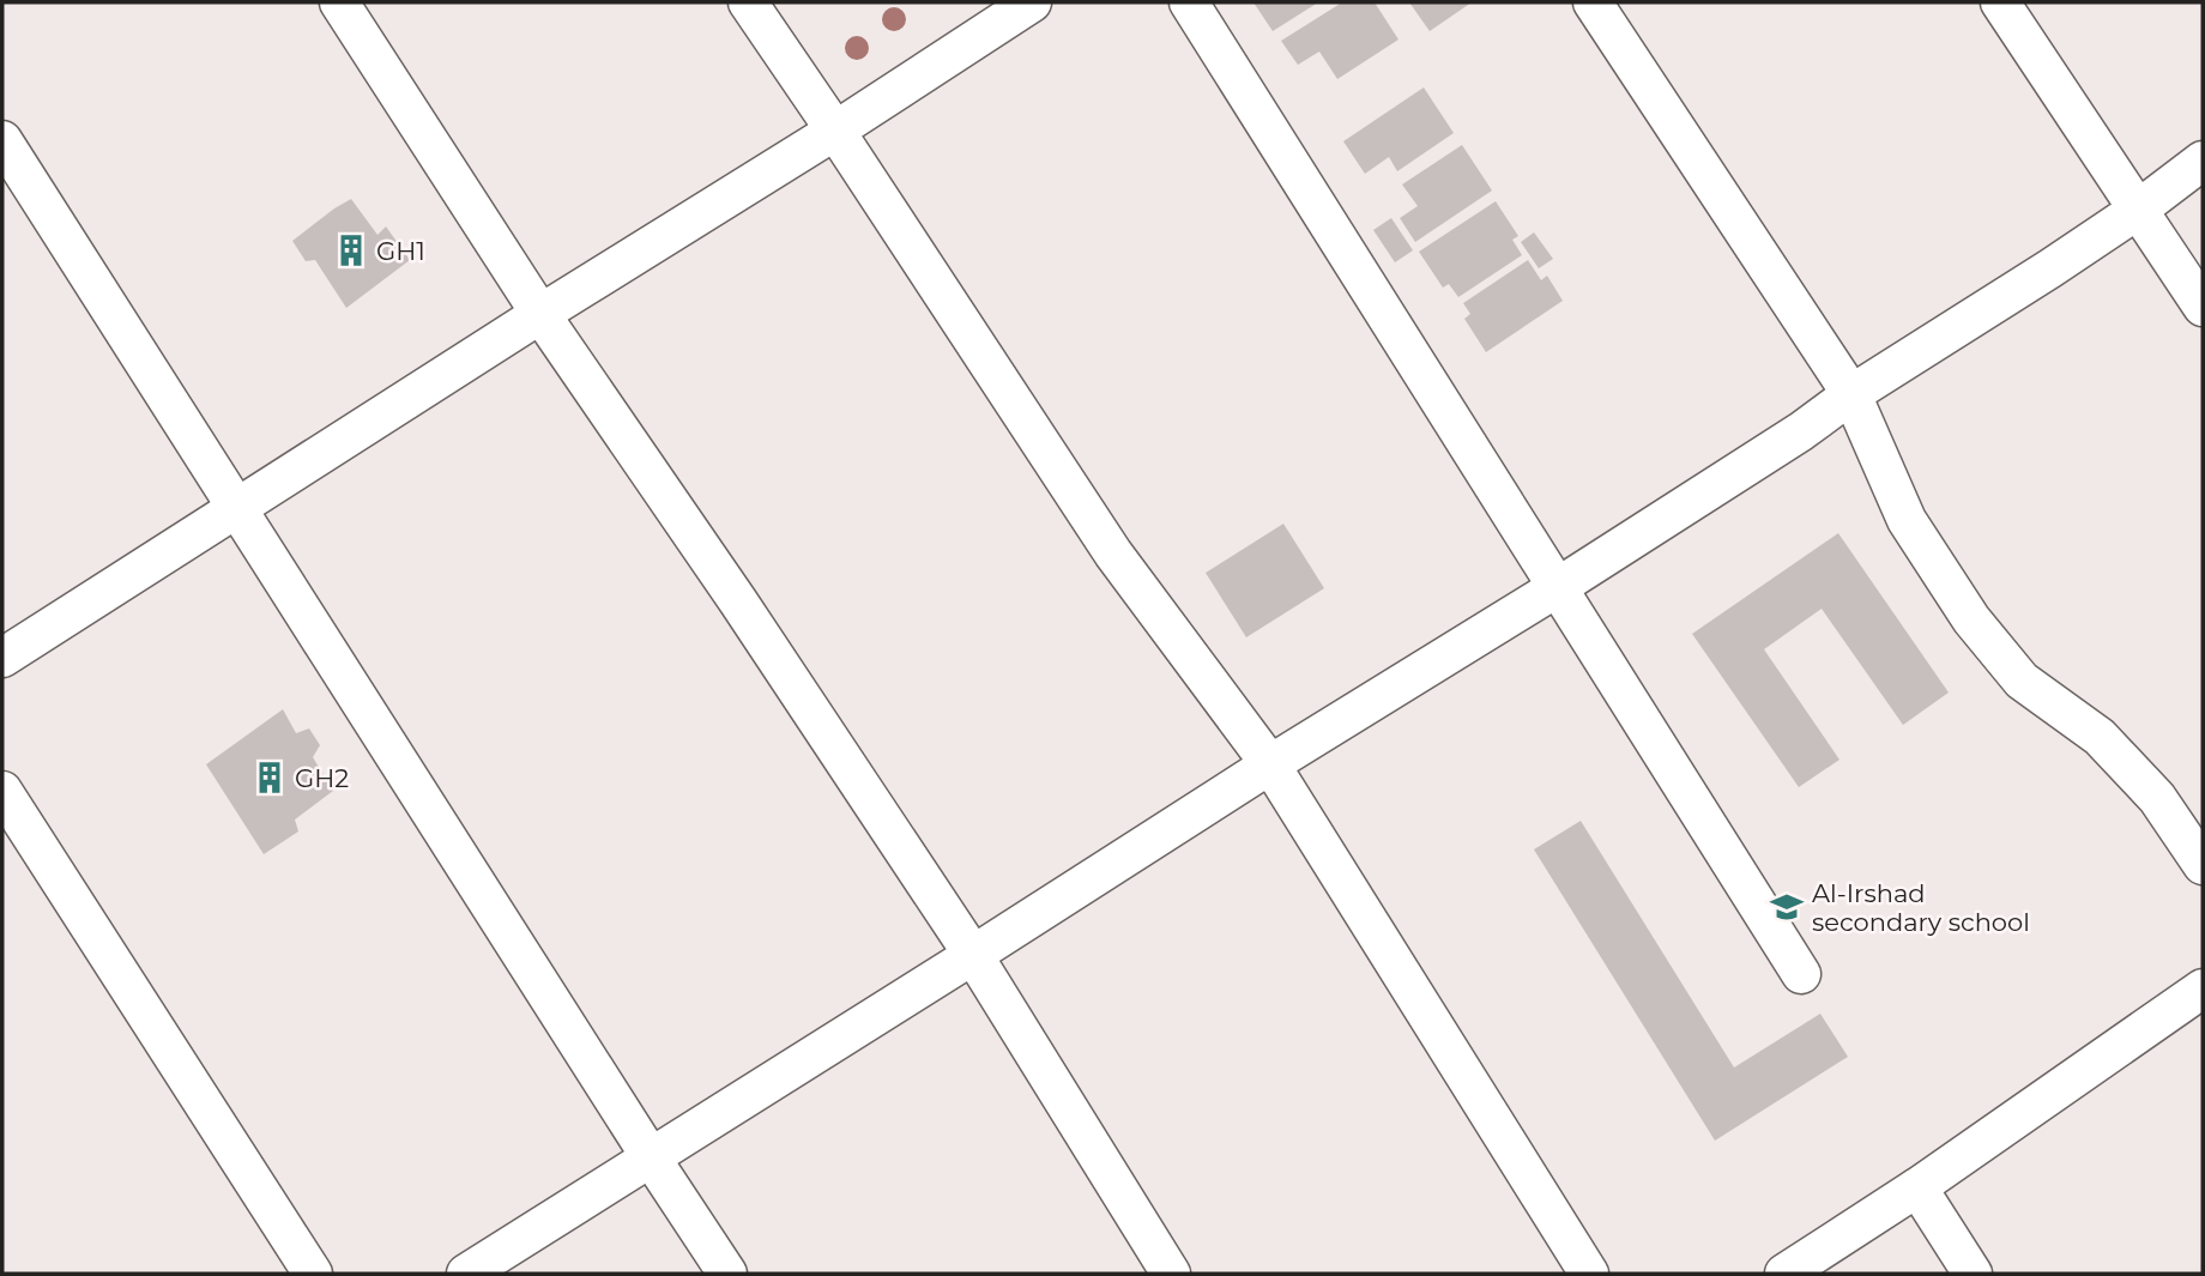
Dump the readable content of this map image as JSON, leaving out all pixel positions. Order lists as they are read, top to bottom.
{
  "places": {
    "building": ["GH1", "GH2"],
    "school or university": ["Al-Irshad secondary school"]
  }
}
